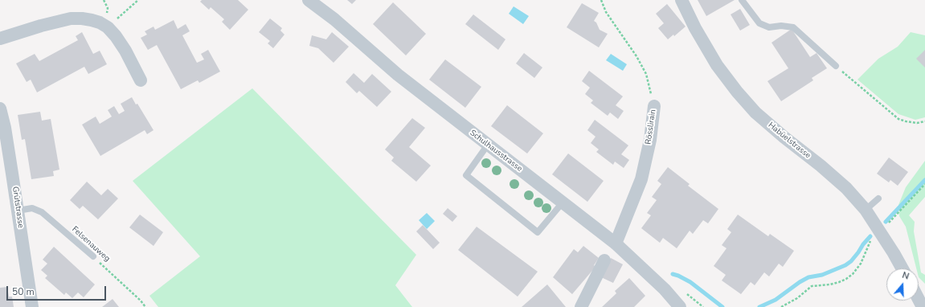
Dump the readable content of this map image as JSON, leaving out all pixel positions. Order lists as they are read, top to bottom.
{
  "streets": {
    "street": [
      "Rösslirain",
      "Habüelstrasse",
      "Schulhausstrasse",
      "Grütstrasse"
    ],
    "lane": ["Felsenauweg"]
  },
  "crossings": [
    ["Rösslirain", "Schulhausstrasse"],
    ["Grütstrasse", "Felsenauweg"]
  ],
  "scale_bar": "50 m",
  "north": "top"
}
